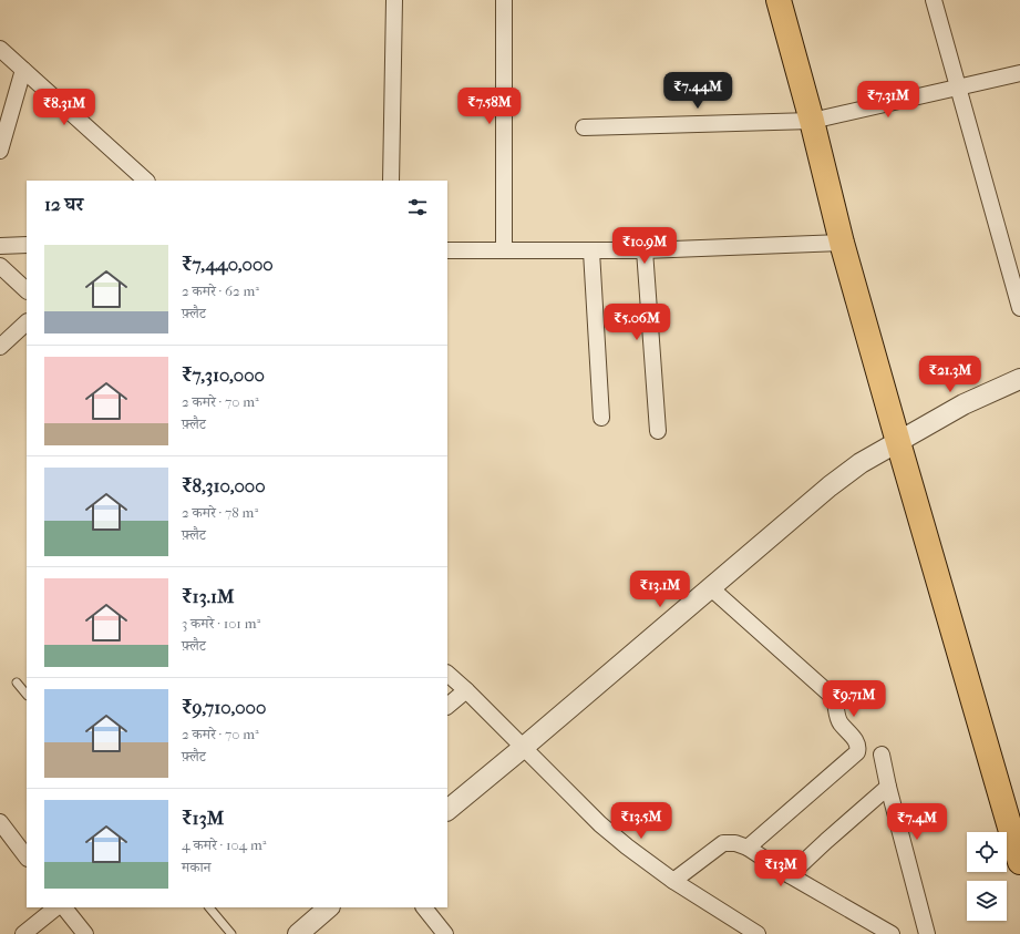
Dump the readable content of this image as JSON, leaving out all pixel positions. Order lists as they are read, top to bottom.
{
  "page": {
    "price": [
      "₹7.44M",
      "₹7.31M",
      "₹7.58M",
      "₹8.31M",
      "₹10.9M",
      "₹5.06M",
      "₹21.3M",
      "₹13.1M",
      "₹9.71M",
      "₹13.5M",
      "₹7.4M",
      "₹13M"
    ],
    "heading": "12 घर",
    "list": [
      {
        "name": "₹7,440,000",
        "note": "2 कमरे · 62 m² · फ़्लैट"
      },
      {
        "name": "₹7,310,000",
        "note": "2 कमरे · 70 m² · फ़्लैट"
      },
      {
        "name": "₹8,310,000",
        "note": "2 कमरे · 78 m² · फ़्लैट"
      },
      {
        "name": "₹13.1M",
        "note": "3 कमरे · 101 m² · फ़्लैट"
      },
      {
        "name": "₹9,710,000",
        "note": "2 कमरे · 70 m² · फ़्लैट"
      },
      {
        "name": "₹13M",
        "note": "4 कमरे · 104 m² · मकान"
      }
    ]
  }
}
